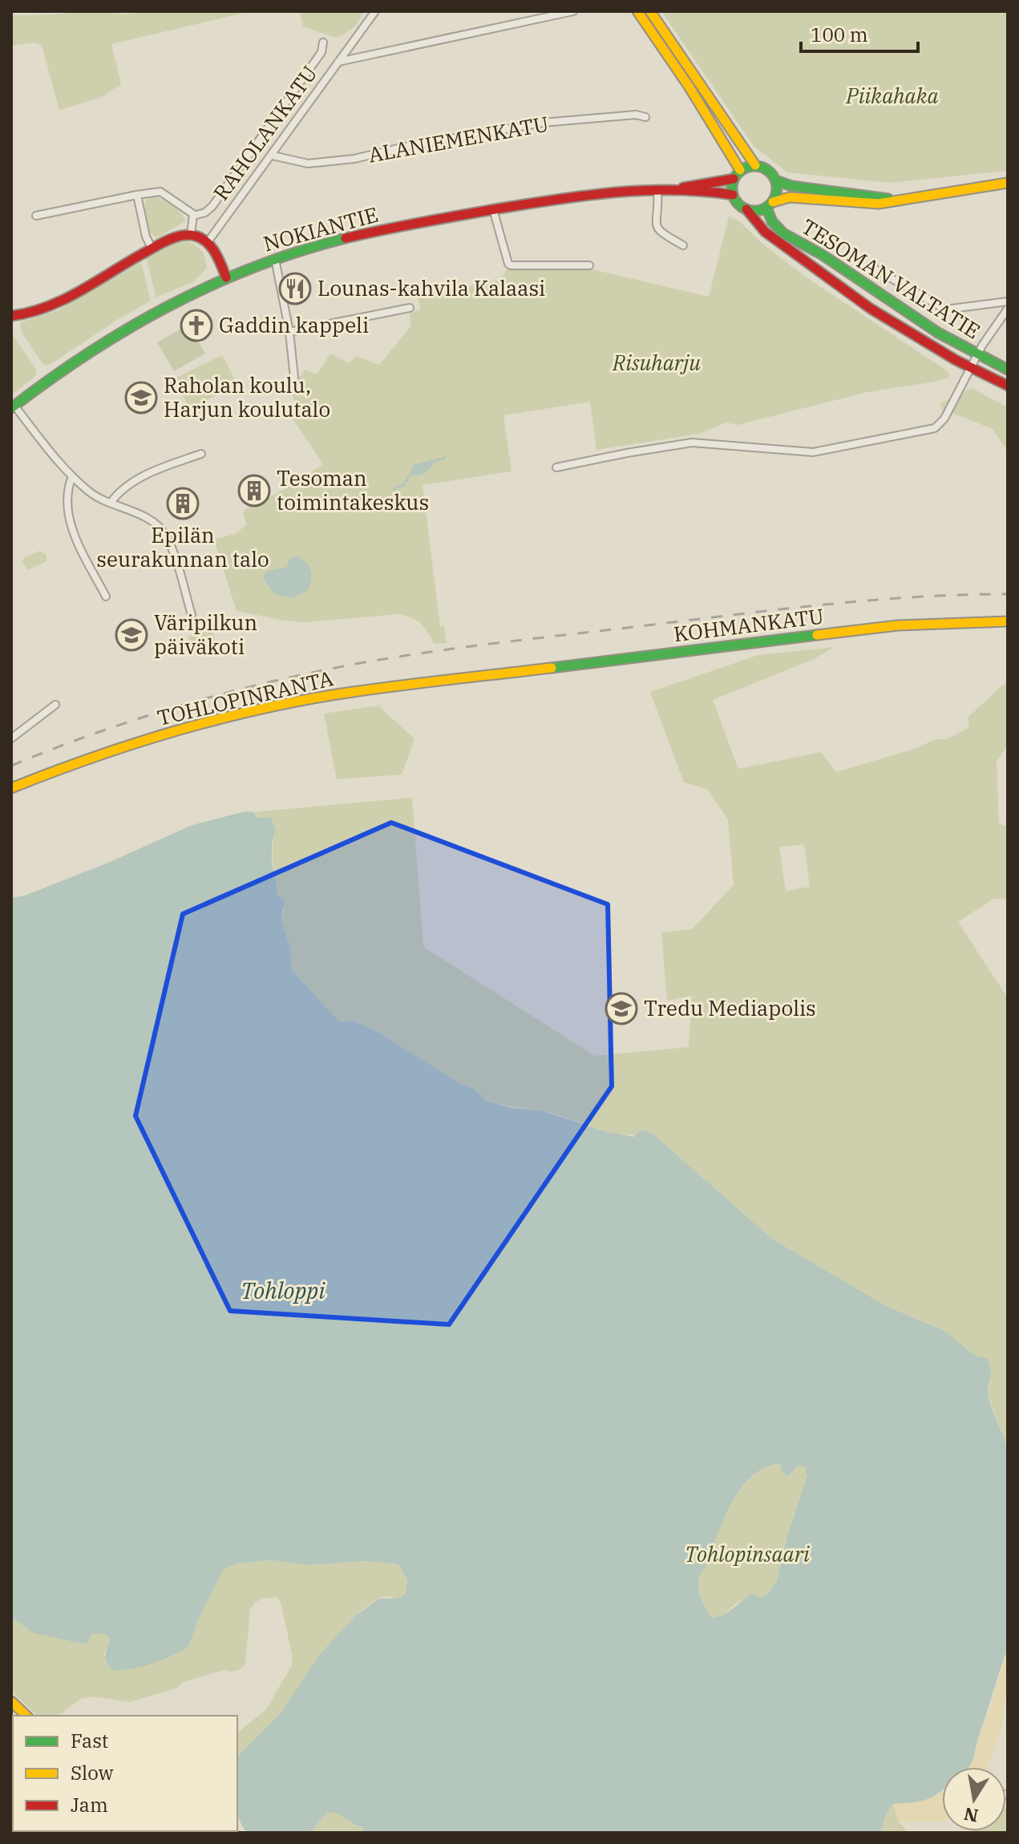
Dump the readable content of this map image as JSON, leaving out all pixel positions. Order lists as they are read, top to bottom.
{
  "streets": {
    "main road": [
      "NOKIANTIE",
      "TESOMAN VALTATIE",
      "KOHMANKATU",
      "TOHLOPINRANTA"
    ],
    "street": ["RAHOLANKATU", "ALANIEMENKATU"]
  },
  "crossings": [
    ["RAHOLANKATU", "ALANIEMENKATU"],
    ["NOKIANTIE", "TESOMAN VALTATIE"],
    ["KOHMANKATU", "TOHLOPINRANTA"]
  ],
  "water": ["Tohloppi"],
  "parks": ["Piikahaka", "Risuharju", "Tohlopinsaari"],
  "places": {
    "restaurant": ["Lounas-kahvila Kalaasi"],
    "church": ["Gaddin kappeli"],
    "school or university": ["Raholan koulu, Harjun koulutalo", "Väripilkun päiväkoti", "Tredu Mediapolis"],
    "building": ["Tesoman toimintakeskus", "Epilän seurakunnan talo"]
  },
  "legend": ["Fast", "Slow", "Jam"],
  "scale_bar": "100 m",
  "north": "bottom"
}
